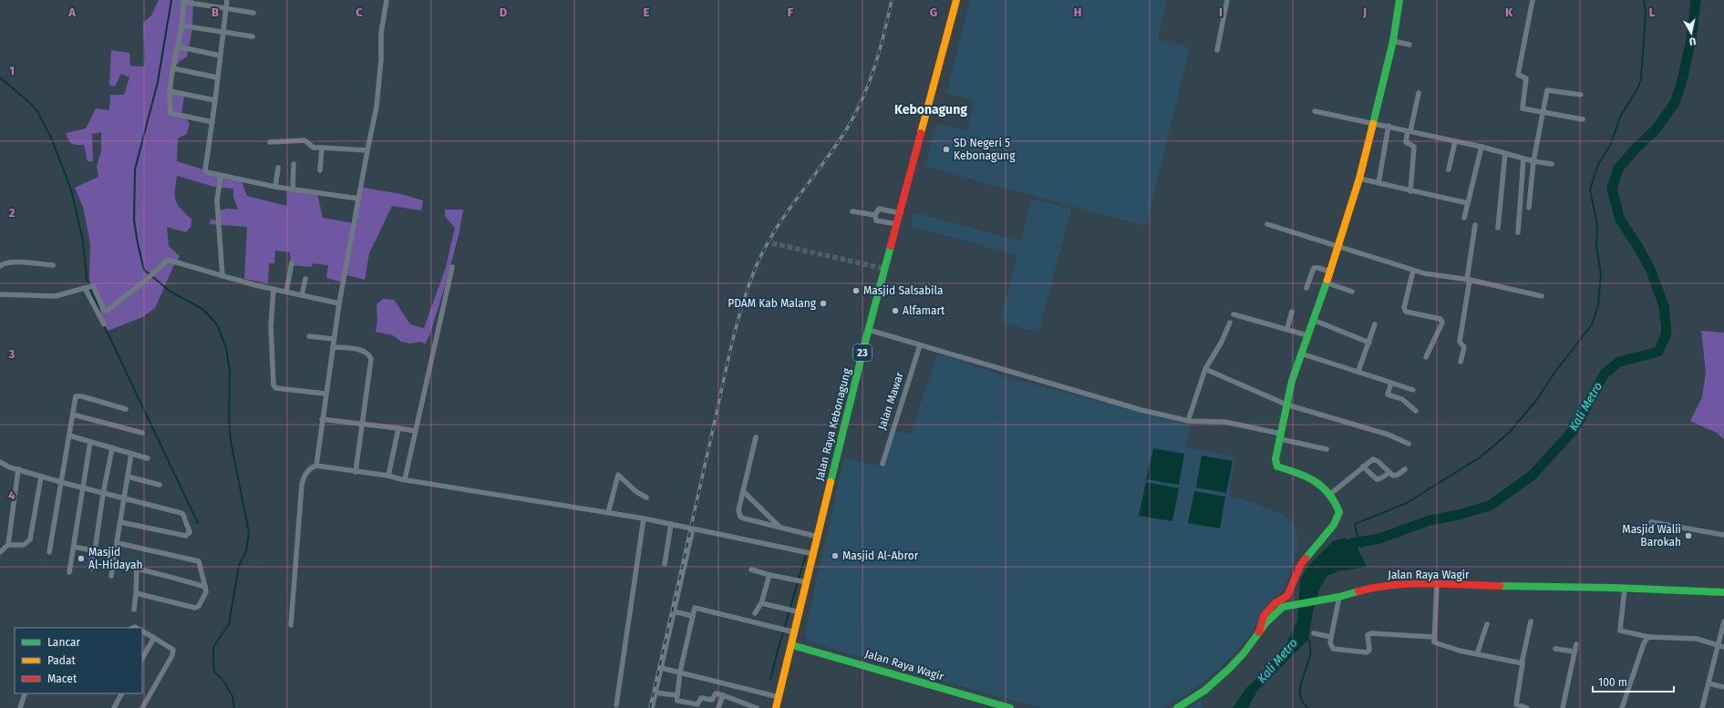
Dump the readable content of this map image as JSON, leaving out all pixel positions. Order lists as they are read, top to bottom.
{
  "streets": {
    "main road": ["23", "Jalan Raya Kebonagung", "Jalan Raya Wagir"],
    "street": ["Jalan Mawar"]
  },
  "crossings": [
    ["Jalan Raya Kebonagung", "Jalan Raya Wagir"]
  ],
  "districts": ["Kebonagung"],
  "water": ["Kali Metro"],
  "places": [
    "SD Negeri 5 Kebonagung",
    "Masjid Salsabila",
    "PDAM Kab Malang",
    "Alfamart",
    "Masjid Walii Barokah",
    "Masjid Al-Abror",
    "Masjid Al-Hidayah"
  ],
  "legend": ["Lancar", "Padat", "Macet"],
  "scale_bar": "100 m",
  "north": "bottom",
  "grid": {
    "columns": [
      "A",
      "B",
      "C",
      "D",
      "E",
      "F",
      "G",
      "H",
      "I",
      "J",
      "K",
      "L"
    ],
    "rows": [
      "1",
      "2",
      "3",
      "4"
    ]
  }
}
